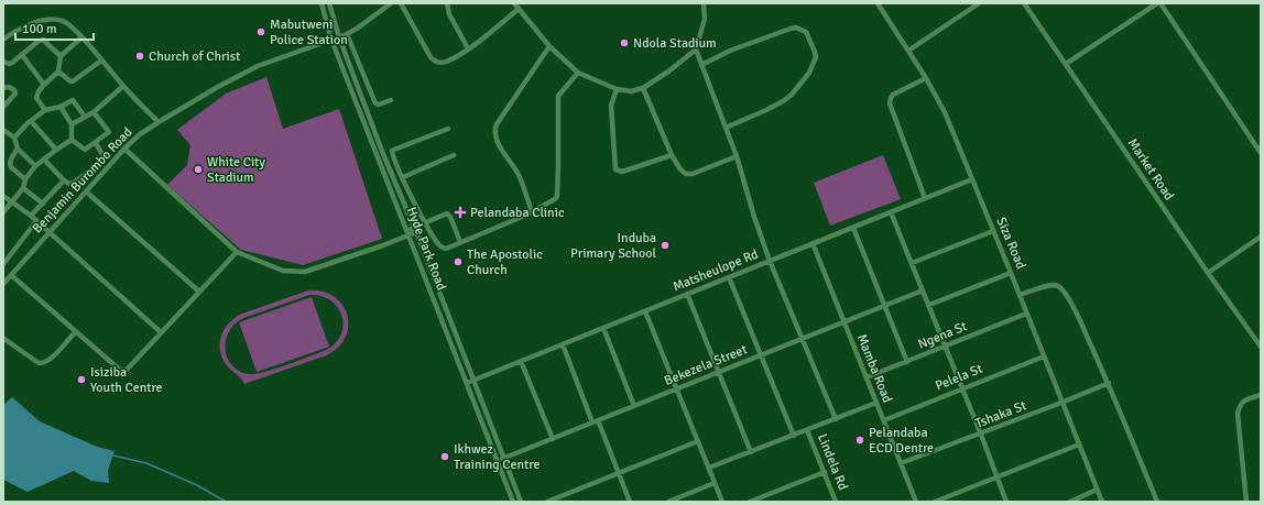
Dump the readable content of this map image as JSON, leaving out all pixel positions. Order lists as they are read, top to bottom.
{
  "streets": {
    "street": [
      "Market Road",
      "Benjamin Burombo Road",
      "Siza Road",
      "Hyde Park Road",
      "Matsheulope Rd",
      "Ngena St",
      "Bekezela Street",
      "Mamba Road",
      "Pelela St",
      "Tshaka St",
      "Lindela Rd"
    ]
  },
  "crossings": [
    ["Benjamin Burombo Road", "Hyde Park Road"],
    ["Siza Road", "Matsheulope Rd"],
    ["Siza Road", "Ngena St"],
    ["Siza Road", "Pelela St"],
    ["Siza Road", "Tshaka St"],
    ["Hyde Park Road", "Matsheulope Rd"],
    ["Hyde Park Road", "Bekezela Street"],
    ["Matsheulope Rd", "Mamba Road"],
    ["Ngena St", "Mamba Road"],
    ["Bekezela Street", "Mamba Road"],
    ["Mamba Road", "Pelela St"],
    ["Mamba Road", "Tshaka St"]
  ],
  "places": {
    "other": [
      "Mabutweni Police Station",
      "Ndola Stadium",
      "Church of Christ",
      "White City Stadium",
      "Induba Primary School",
      "The Apostolic Church",
      "Isiziba Youth Centre",
      "Pelandaba ECD Dentre",
      "Ikhwez Training Centre"
    ],
    "health": ["Pelandaba Clinic"]
  },
  "scale_bar": "100 m"
}
